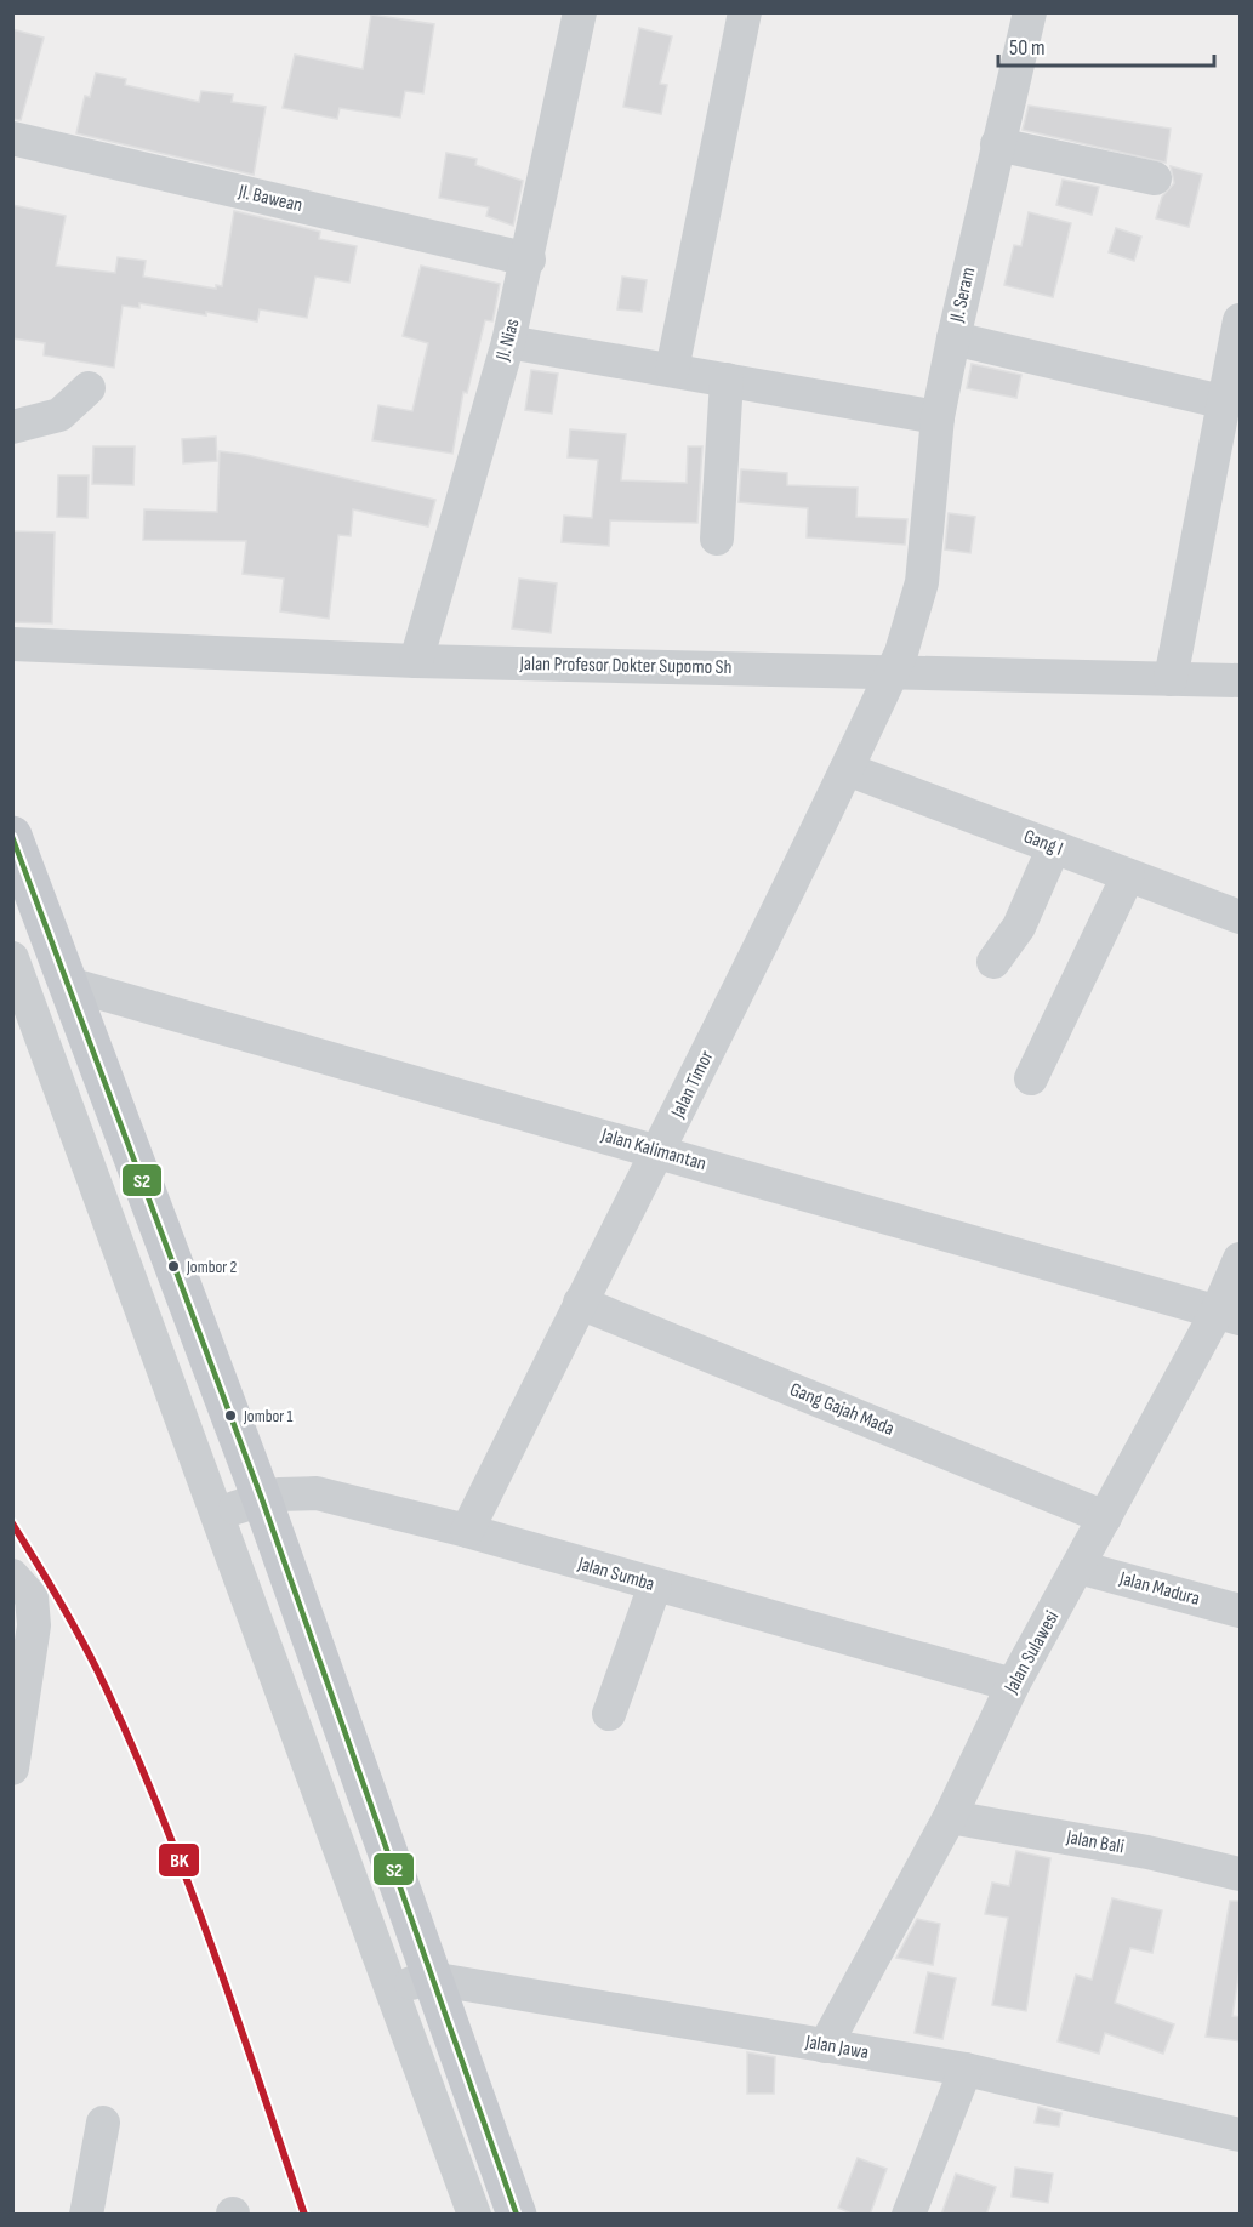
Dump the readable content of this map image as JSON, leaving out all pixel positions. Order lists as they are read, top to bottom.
{
  "streets": {
    "street": [
      "Jl. Bawean",
      "Jl. Seram",
      "Jl. Nias",
      "Jalan Profesor Dokter Supomo Sh",
      "Gang I",
      "Jalan Timor",
      "Jalan Kalimantan",
      "Gang Gajah Mada",
      "Jalan Sumba",
      "Jalan Madura",
      "Jalan Sulawesi",
      "Jalan Bali",
      "Jalan Jawa"
    ]
  },
  "crossings": [
    ["Jl. Bawean", "Jl. Nias"],
    ["Jl. Seram", "Jalan Profesor Dokter Supomo Sh"],
    ["Jl. Seram", "Jalan Timor"],
    ["Jl. Nias", "Jalan Profesor Dokter Supomo Sh"],
    ["Jalan Profesor Dokter Supomo Sh", "Jalan Timor"],
    ["Gang I", "Jalan Timor"],
    ["Jalan Timor", "Jalan Kalimantan"],
    ["Jalan Timor", "Gang Gajah Mada"],
    ["Jalan Timor", "Jalan Sumba"],
    ["Jalan Kalimantan", "Jalan Sulawesi"],
    ["Gang Gajah Mada", "Jalan Sulawesi"],
    ["Jalan Sumba", "Jalan Sulawesi"],
    ["Jalan Madura", "Jalan Sulawesi"],
    ["Jalan Sulawesi", "Jalan Bali"],
    ["Jalan Sulawesi", "Jalan Jawa"]
  ],
  "places": ["Jombor 2", "Jombor 1"],
  "lines": ["transit line S2", "transit line BK"],
  "scale_bar": "50 m"
}
